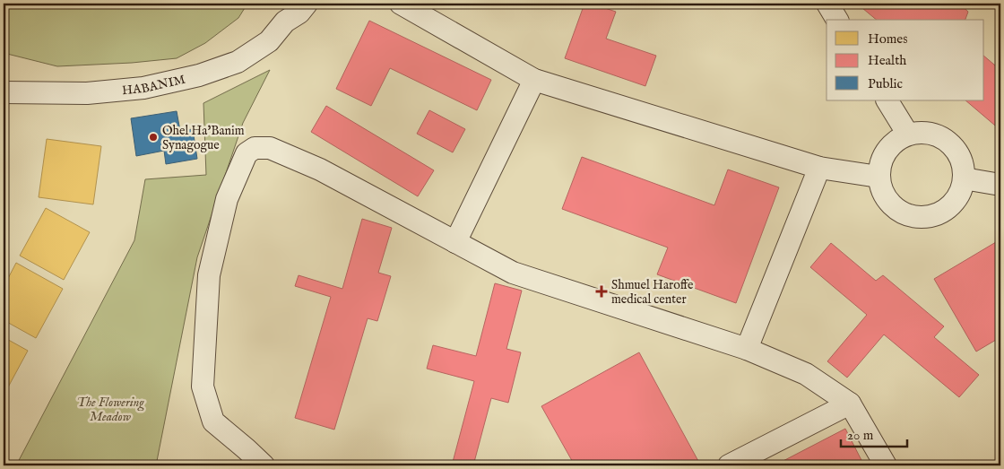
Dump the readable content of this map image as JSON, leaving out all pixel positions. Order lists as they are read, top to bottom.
{
  "streets": {
    "street": ["HABANIM"]
  },
  "parks": ["The Flowering Meadow"],
  "places": {
    "other": ["Ohel Ha'Banim Synagogue"],
    "health": ["Shmuel Haroffe medical center"]
  },
  "legend": ["Homes", "Health", "Public"],
  "scale_bar": "20 m"
}
